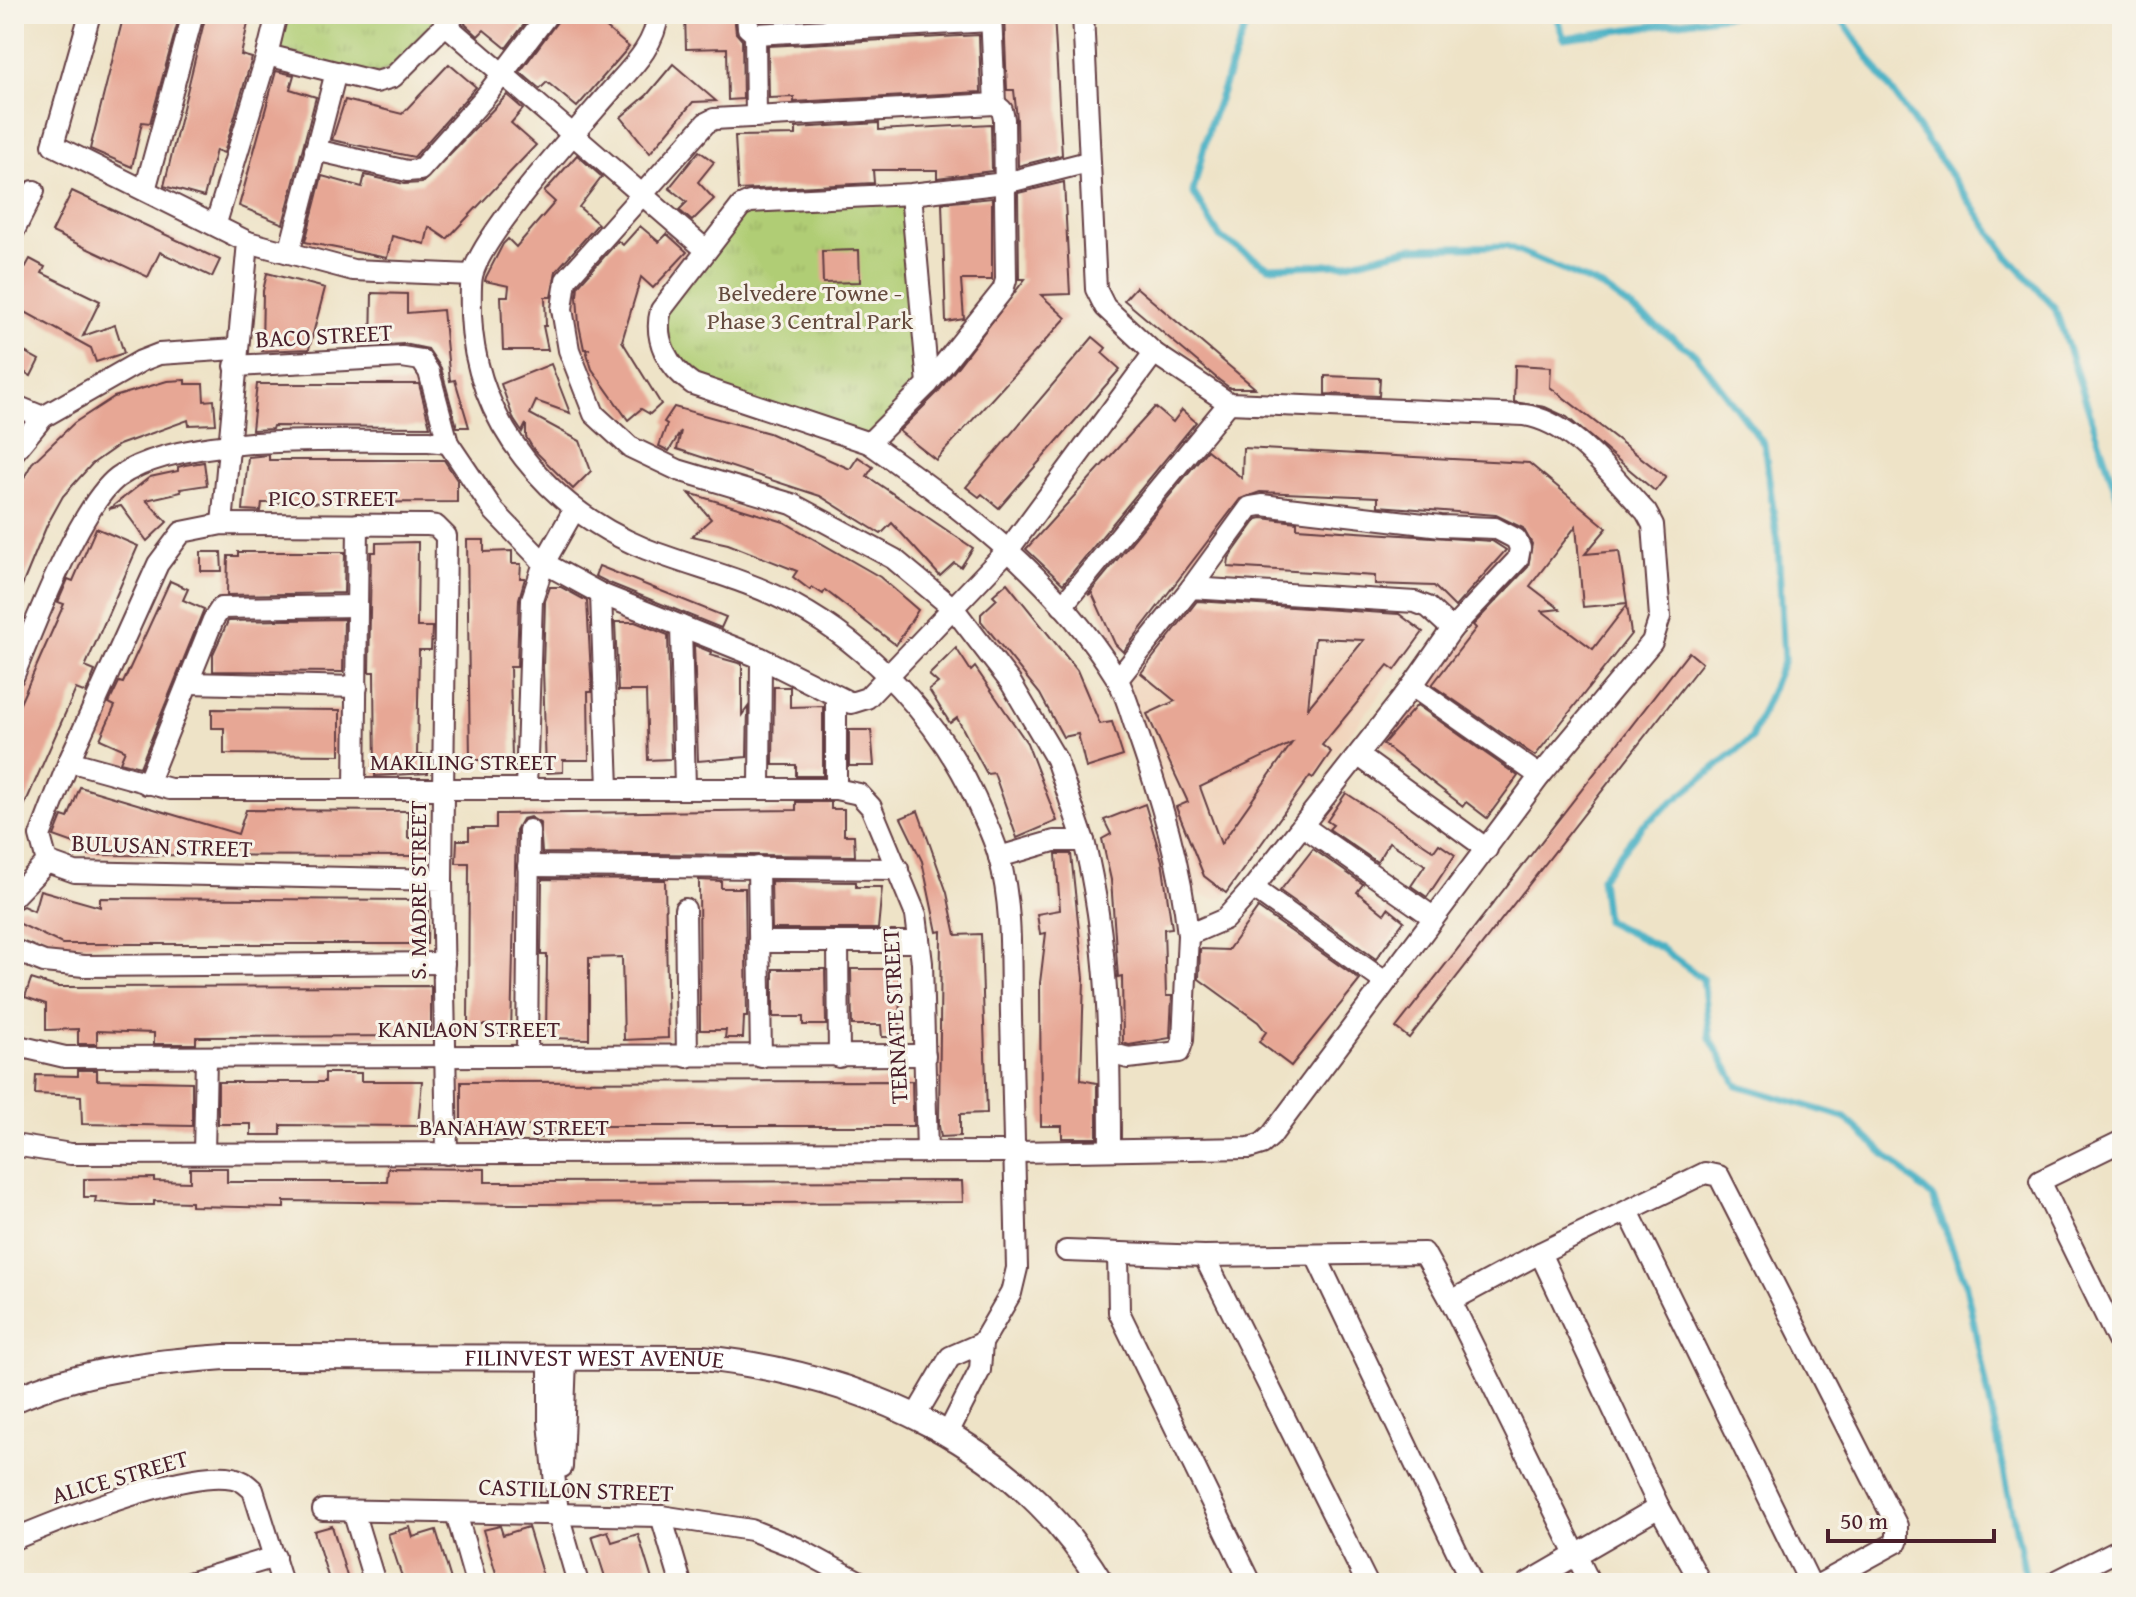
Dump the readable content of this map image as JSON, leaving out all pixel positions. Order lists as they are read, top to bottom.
{
  "streets": {
    "street": [
      "BACO STREET",
      "PICO STREET",
      "MAKILING STREET",
      "BULUSAN STREET",
      "S. MADRE STREET",
      "TERNATE STREET",
      "KANLAON STREET",
      "BANAHAW STREET",
      "FILINVEST WEST AVENUE",
      "ALICE STREET",
      "CASTILLON STREET"
    ]
  },
  "crossings": [
    ["PICO STREET", "BULUSAN STREET"],
    ["PICO STREET", "S. MADRE STREET"],
    ["MAKILING STREET", "BULUSAN STREET"],
    ["MAKILING STREET", "S. MADRE STREET"],
    ["MAKILING STREET", "TERNATE STREET"],
    ["BULUSAN STREET", "S. MADRE STREET"],
    ["S. MADRE STREET", "KANLAON STREET"],
    ["S. MADRE STREET", "BANAHAW STREET"],
    ["TERNATE STREET", "KANLAON STREET"],
    ["TERNATE STREET", "BANAHAW STREET"]
  ],
  "parks": ["Belvedere Towne - Phase 3 Central Park"],
  "scale_bar": "50 m"
}
